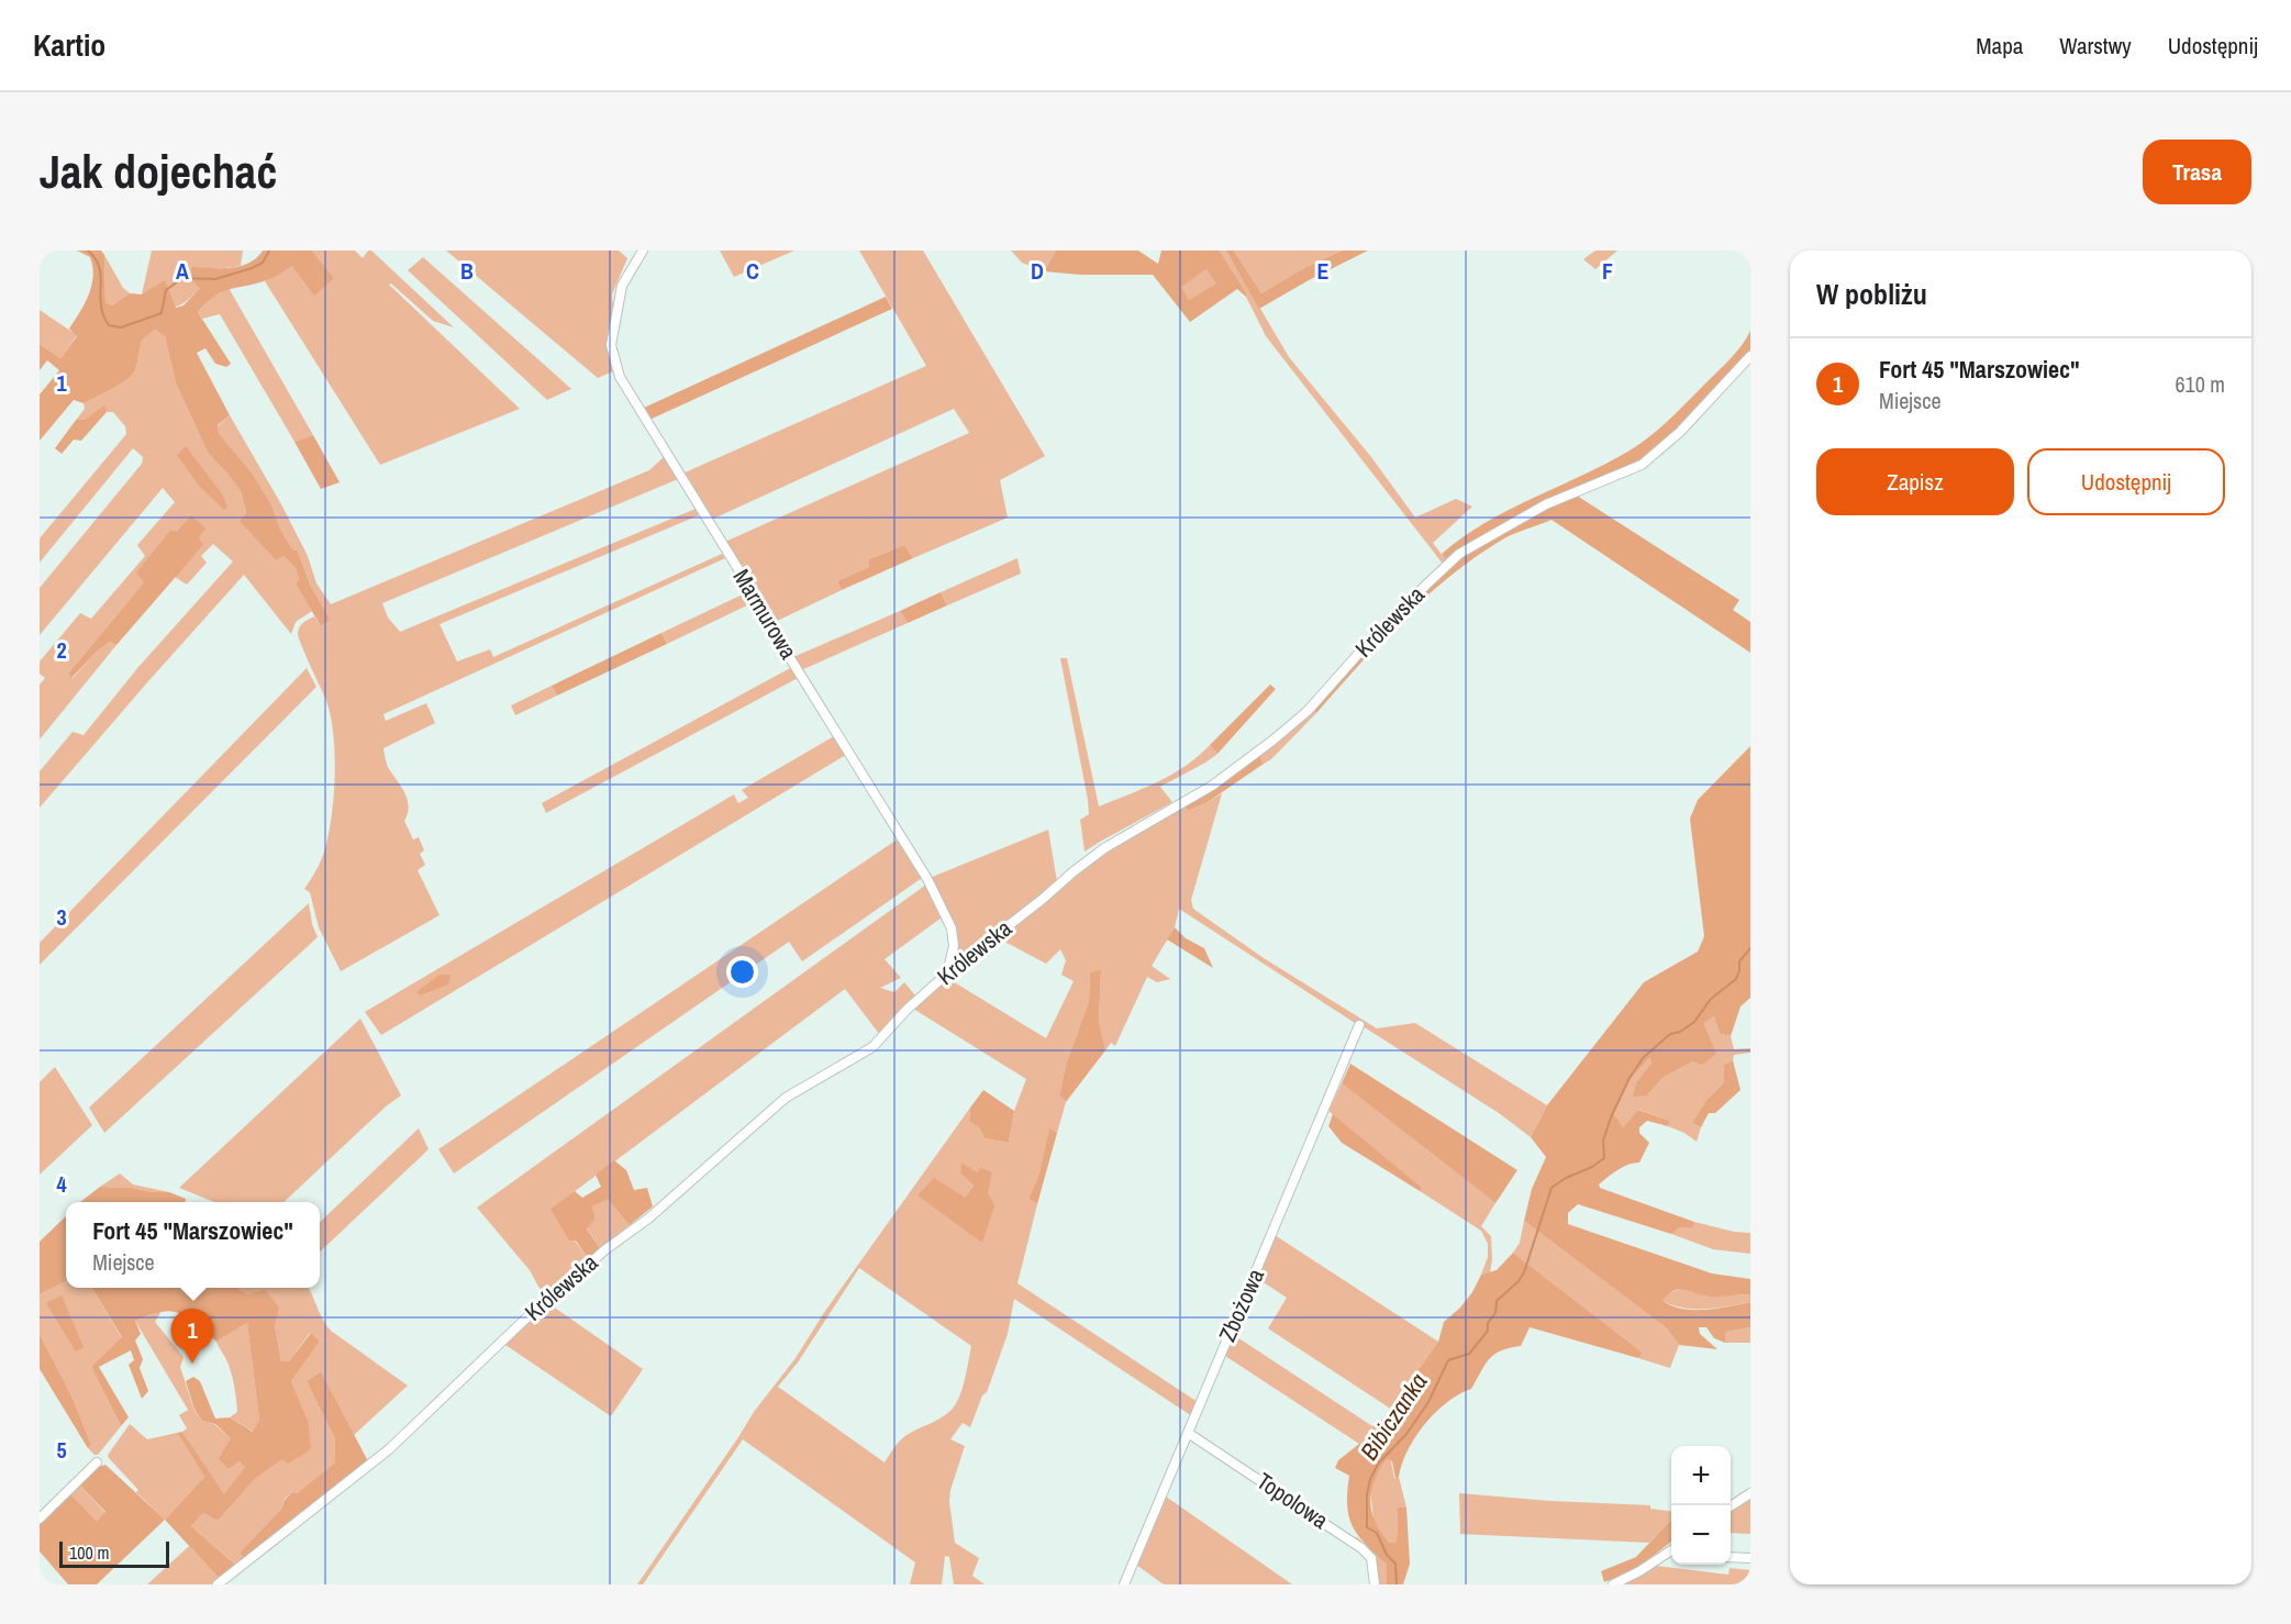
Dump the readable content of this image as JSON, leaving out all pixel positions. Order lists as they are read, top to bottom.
{
  "streets": {
    "street": [
      "Marmurowa",
      "Królewska",
      "Zbożowa",
      "Topolowa"
    ]
  },
  "crossings": [
    ["Marmurowa", "Królewska"],
    ["Zbożowa", "Topolowa"]
  ],
  "water": ["Bibiczanka"],
  "scale_bar": "100 m",
  "page": {
    "header": "Kartio",
    "nav": ["Mapa", "Warstwy", "Udostępnij"],
    "buttons": [
      "Trasa",
      ["Zapisz", "Udostępnij"]
    ],
    "title": "Jak dojechać",
    "heading": "W pobliżu",
    "list": [
      {
        "mark": "1",
        "name": "Fort 45 \"Marszowiec\"",
        "note": "Miejsce",
        "value": "610 m"
      }
    ],
    "popup": ["Fort 45 \"Marszowiec\"", "Miejsce"],
    "pins": "1",
    "map_buttons": ["+", "−"],
    "scale": "100 m"
  },
  "grid": {
    "columns": [
      "A",
      "B",
      "C",
      "D",
      "E",
      "F"
    ],
    "rows": [
      "1",
      "2",
      "3",
      "4",
      "5"
    ]
  }
}
